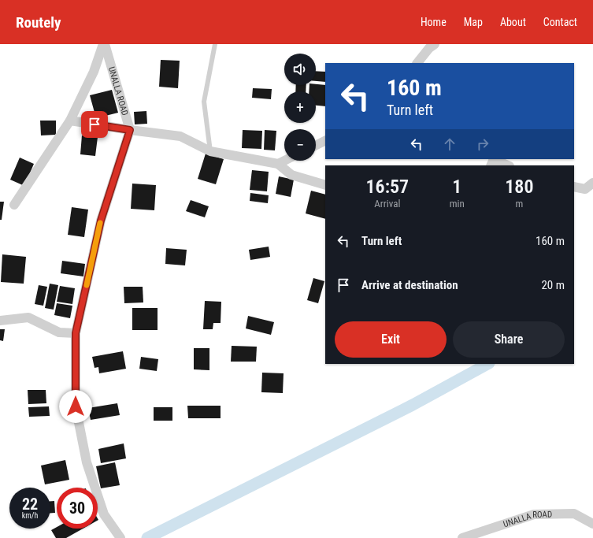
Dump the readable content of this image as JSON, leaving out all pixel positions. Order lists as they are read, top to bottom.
{
  "streets": {
    "street": ["UNALLA ROAD"]
  },
  "page": {
    "header": "Routely",
    "nav": [
      "Home",
      "Map",
      "About",
      "Contact"
    ],
    "map_buttons": ["+", "−"],
    "turn": ["160 m", "Turn left"],
    "eta": [
      "16:57",
      "Arrival",
      "1",
      "min",
      "180",
      "m"
    ],
    "list": [
      {
        "name": "Turn left",
        "value": "160 m"
      },
      {
        "name": "Arrive at destination",
        "value": "20 m"
      }
    ],
    "buttons": ["Exit", "Share"],
    "speed": "22 km/h",
    "limit": "30"
  }
}
